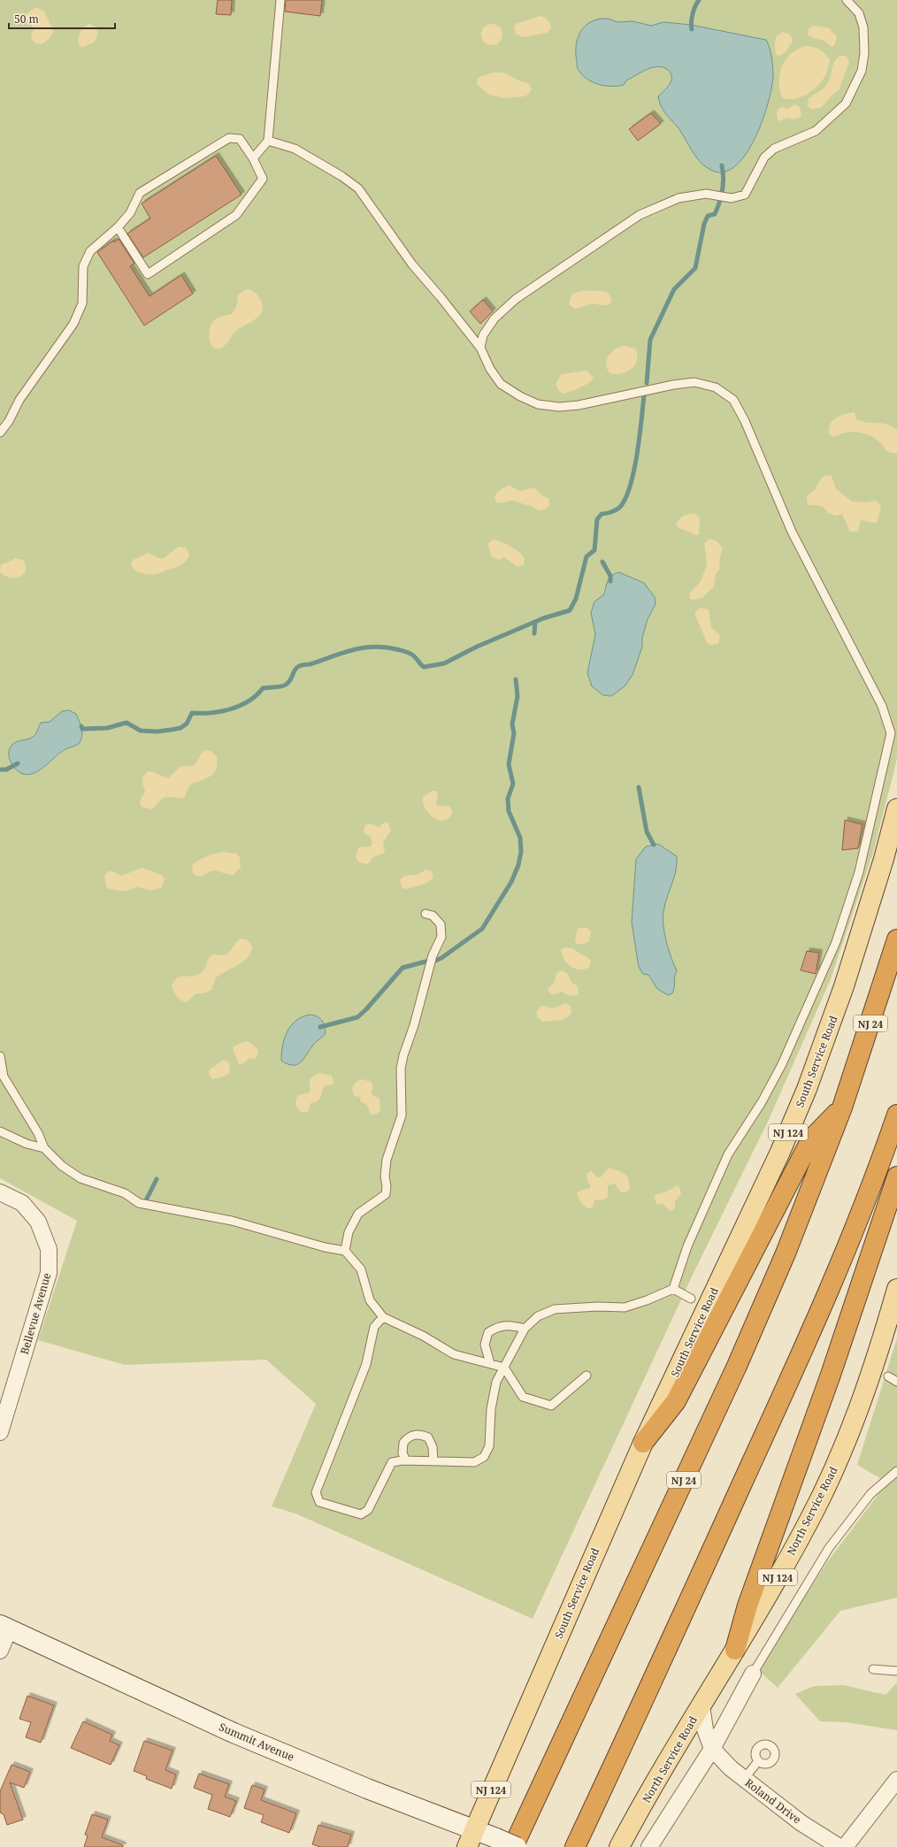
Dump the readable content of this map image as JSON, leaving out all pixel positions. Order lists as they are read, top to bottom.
{
  "streets": {
    "highway": ["NJ 24"],
    "main road": ["South Service Road", "NJ 124", "North Service Road"],
    "street": ["Bellevue Avenue", "Summit Avenue", "Roland Drive"]
  },
  "crossings": [
    ["South Service Road", "Summit Avenue"]
  ],
  "scale_bar": "50 m"
}
